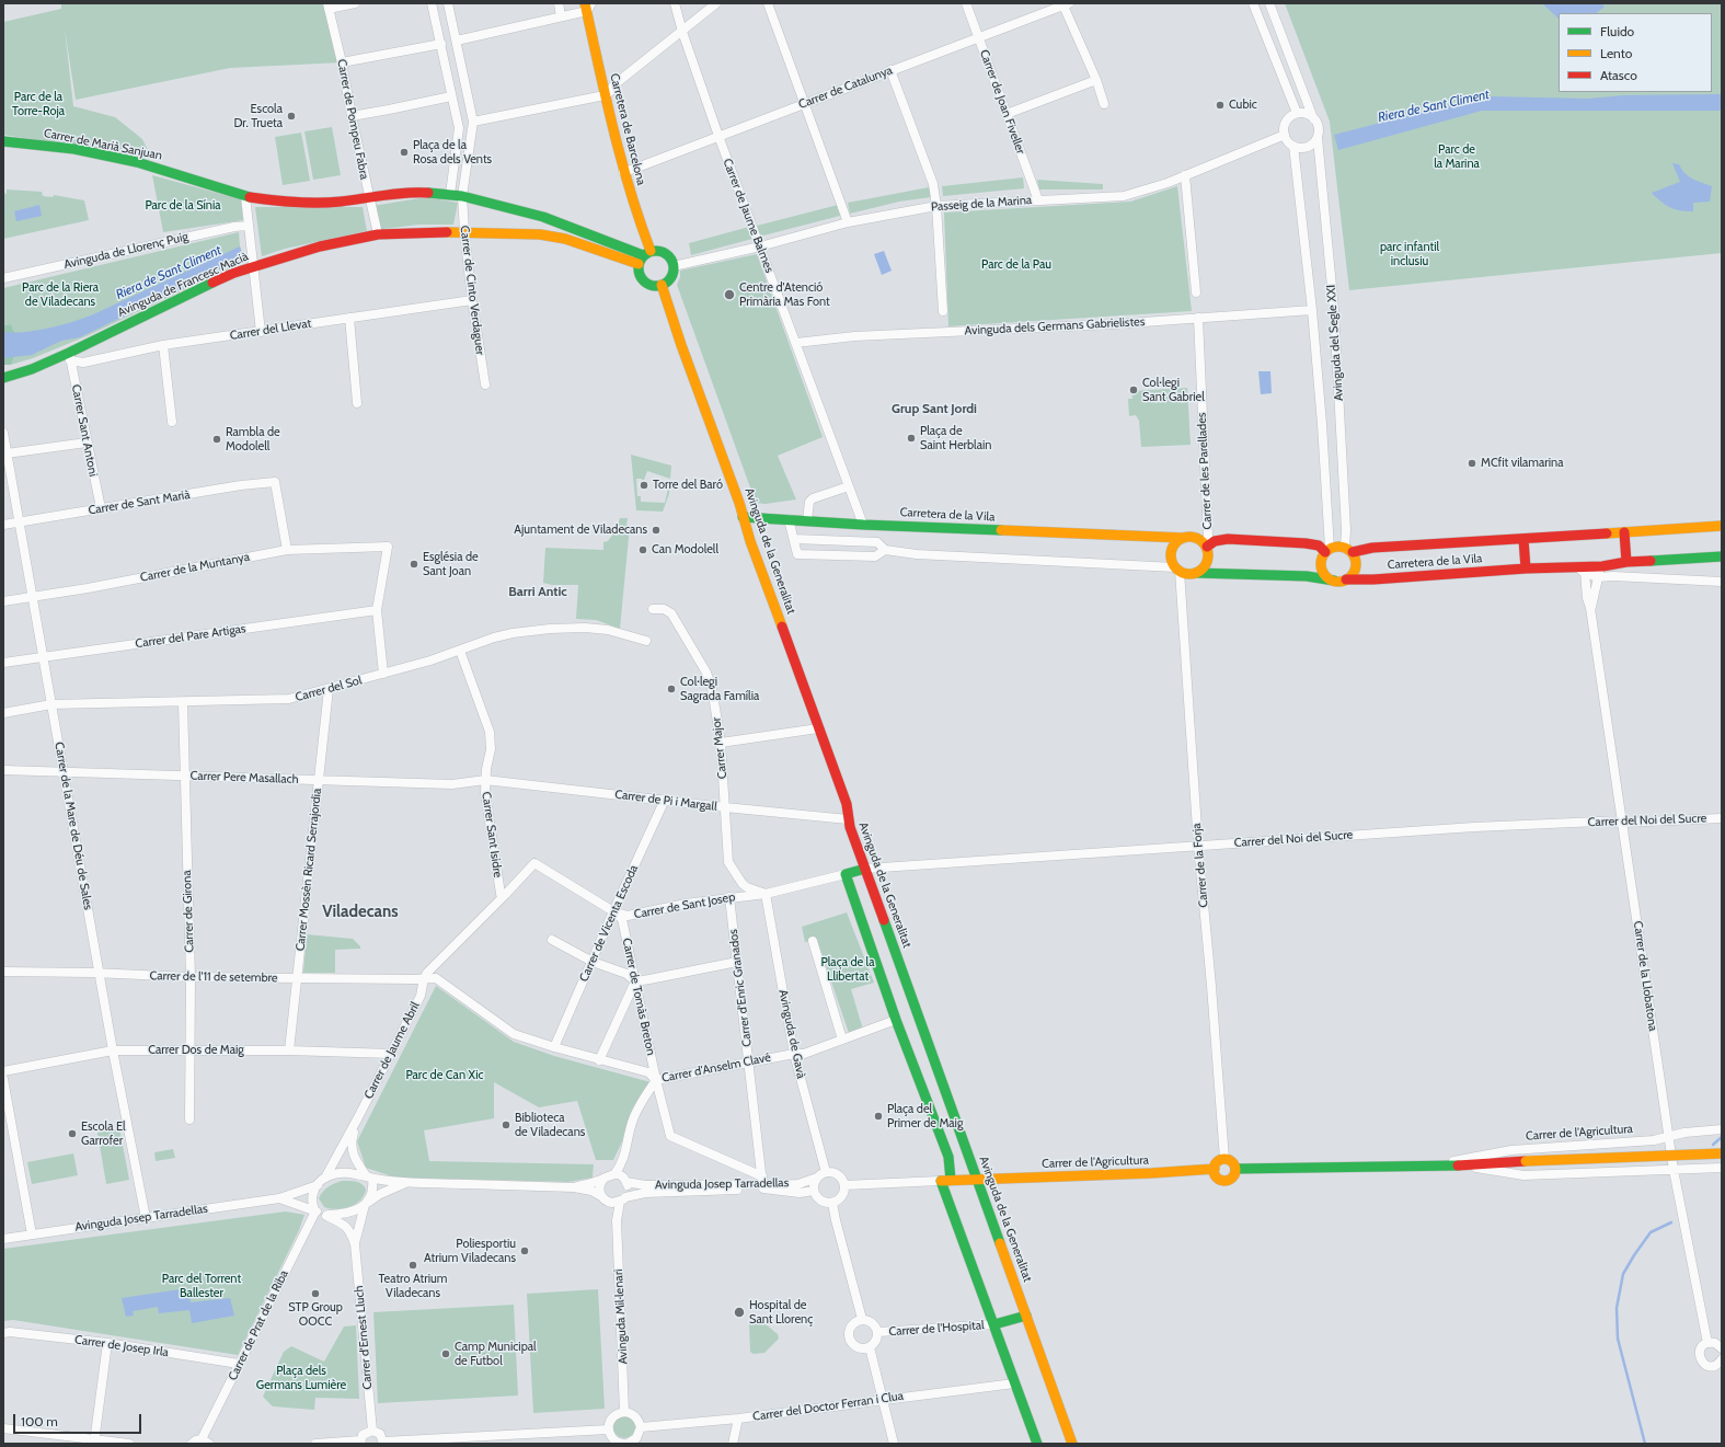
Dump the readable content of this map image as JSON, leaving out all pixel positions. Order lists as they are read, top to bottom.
{
  "streets": {
    "street": [
      "Carrer de Catalunya",
      "Carrer de Joan Fiveller",
      "Carrer de Pompeu Fabra",
      "Carretera de Barcelona",
      "Carrer de Marià Sanjuan",
      "Passeig de la Marina",
      "Carrer de Jaume Balmes",
      "Avinguda de Llorenç Puig",
      "Avinguda de Francesc Macià",
      "Carrer de Cinto Verdaguer",
      "Avinguda dels Germans Gabrielistes",
      "Carrer del Llevat",
      "Avinguda del Segle XXI",
      "Carrer Sant Antoni",
      "Carrer de les Parellades",
      "Carrer de Sant Marià",
      "Carretera de la Vila",
      "Avinguda de la Generalitat",
      "Carrer de la Muntanya",
      "Carrer del Pare Artigas",
      "Carrer del Sol",
      "Carrer Major",
      "Carrer Pere Masallach",
      "Carrer de Pi i Margall",
      "Carrer del Noi del Sucre",
      "Carrer de la Mare de Déu de Sales",
      "Carrer Sant Isidre",
      "Carrer de la Forja",
      "Carrer Mossèn Ricard Serrajordia",
      "Carrer de Sant Josep",
      "Carrer de Girona",
      "Carrer de Vicenta Escoda",
      "Carrer de la Llobatona",
      "Carrer de l'11 de setembre",
      "Carrer d'Enric Granados",
      "Carrer de Tomàs Breton",
      "Avinguda de Gavà",
      "Carrer Dos de Maig",
      "Carrer de Jaume Abril",
      "Carrer d'Anselm Clavé",
      "Carrer de l'Agricultura",
      "Avinguda Josep Tarradellas",
      "Avinguda Mil·lenari",
      "Carrer de Prat de la Riba",
      "Carrer de l'Hospital",
      "Carrer d'Ernest Lluch",
      "Carrer de Josep Irla",
      "Carrer del Doctor Ferran i Clua"
    ]
  },
  "crossings": [
    ["Carrer de Catalunya", "Carrer de Joan Fiveller"],
    ["Carrer de Catalunya", "Carretera de Barcelona"],
    ["Carrer de Catalunya", "Carrer de Jaume Balmes"],
    ["Carrer de Joan Fiveller", "Passeig de la Marina"],
    ["Carrer de Pompeu Fabra", "Avinguda de Francesc Macià"],
    ["Carretera de Barcelona", "Passeig de la Marina"],
    ["Carretera de Barcelona", "Avinguda de Francesc Macià"],
    ["Carretera de Barcelona", "Avinguda de la Generalitat"],
    ["Passeig de la Marina", "Carrer de Jaume Balmes"],
    ["Passeig de la Marina", "Avinguda de Francesc Macià"],
    ["Passeig de la Marina", "Avinguda del Segle XXI"],
    ["Passeig de la Marina", "Avinguda de la Generalitat"],
    ["Carrer de Jaume Balmes", "Avinguda dels Germans Gabrielistes"],
    ["Carrer de Jaume Balmes", "Carretera de la Vila"],
    ["Avinguda de Francesc Macià", "Carrer de Cinto Verdaguer"],
    ["Avinguda de Francesc Macià", "Carrer del Llevat"],
    ["Avinguda de Francesc Macià", "Carrer Sant Antoni"],
    ["Avinguda de Francesc Macià", "Avinguda de la Generalitat"],
    ["Carrer de Cinto Verdaguer", "Carrer del Llevat"],
    ["Avinguda dels Germans Gabrielistes", "Avinguda del Segle XXI"],
    ["Avinguda dels Germans Gabrielistes", "Carrer de les Parellades"],
    ["Carrer del Llevat", "Carrer Sant Antoni"],
    ["Avinguda del Segle XXI", "Carretera de la Vila"],
    ["Carrer Sant Antoni", "Carrer de Sant Marià"],
    ["Carrer de les Parellades", "Carretera de la Vila"],
    ["Carrer de les Parellades", "Carrer de la Forja"],
    ["Carrer de Sant Marià", "Carrer de la Muntanya"],
    ["Carrer de Sant Marià", "Carrer de la Mare de Déu de Sales"],
    ["Carretera de la Vila", "Avinguda de la Generalitat"],
    ["Carretera de la Vila", "Carrer de la Forja"],
    ["Carretera de la Vila", "Carrer de la Llobatona"],
    ["Avinguda de la Generalitat", "Carrer de Pi i Margall"],
    ["Avinguda de la Generalitat", "Carrer del Noi del Sucre"],
    ["Avinguda de la Generalitat", "Carrer de l'Agricultura"],
    ["Carrer de la Muntanya", "Carrer del Pare Artigas"],
    ["Carrer de la Muntanya", "Carrer de la Mare de Déu de Sales"],
    ["Carrer del Pare Artigas", "Carrer de la Mare de Déu de Sales"],
    ["Carrer del Sol", "Carrer de la Mare de Déu de Sales"],
    ["Carrer del Sol", "Carrer Sant Isidre"],
    ["Carrer del Sol", "Carrer Mossèn Ricard Serrajordia"],
    ["Carrer del Sol", "Carrer de Girona"],
    ["Carrer Major", "Carrer de Pi i Margall"],
    ["Carrer Major", "Carrer de Sant Josep"],
    ["Carrer Major", "Avinguda de Gavà"],
    ["Carrer Pere Masallach", "Carrer de Pi i Margall"],
    ["Carrer Pere Masallach", "Carrer de la Mare de Déu de Sales"],
    ["Carrer Pere Masallach", "Carrer Sant Isidre"],
    ["Carrer Pere Masallach", "Carrer Mossèn Ricard Serrajordia"],
    ["Carrer Pere Masallach", "Carrer de Girona"],
    ["Carrer de Pi i Margall", "Carrer Sant Isidre"],
    ["Carrer de Pi i Margall", "Carrer de Vicenta Escoda"],
    ["Carrer del Noi del Sucre", "Carrer de la Forja"],
    ["Carrer del Noi del Sucre", "Carrer de la Llobatona"],
    ["Carrer de la Mare de Déu de Sales", "Carrer de l'11 de setembre"],
    ["Carrer de la Mare de Déu de Sales", "Carrer Dos de Maig"],
    ["Carrer de la Mare de Déu de Sales", "Avinguda Josep Tarradellas"],
    ["Carrer Sant Isidre", "Carrer de Sant Josep"],
    ["Carrer Sant Isidre", "Carrer de Jaume Abril"],
    ["Carrer de la Forja", "Carrer de l'Agricultura"],
    ["Carrer Mossèn Ricard Serrajordia", "Carrer de l'11 de setembre"],
    ["Carrer Mossèn Ricard Serrajordia", "Carrer Dos de Maig"],
    ["Carrer de Sant Josep", "Carrer de Vicenta Escoda"],
    ["Carrer de Sant Josep", "Carrer d'Enric Granados"],
    ["Carrer de Sant Josep", "Carrer de Tomàs Breton"],
    ["Carrer de Sant Josep", "Avinguda de Gavà"],
    ["Carrer de Sant Josep", "Carrer de Jaume Abril"],
    ["Carrer de Girona", "Carrer de l'11 de setembre"],
    ["Carrer de Girona", "Carrer Dos de Maig"],
    ["Carrer de Vicenta Escoda", "Carrer de Tomàs Breton"],
    ["Carrer de Vicenta Escoda", "Carrer d'Anselm Clavé"],
    ["Carrer de la Llobatona", "Carrer de l'Agricultura"],
    ["Carrer de l'11 de setembre", "Carrer de Jaume Abril"],
    ["Carrer de l'11 de setembre", "Carrer d'Anselm Clavé"],
    ["Carrer d'Enric Granados", "Carrer de Tomàs Breton"],
    ["Carrer d'Enric Granados", "Carrer d'Anselm Clavé"],
    ["Carrer d'Enric Granados", "Avinguda Josep Tarradellas"],
    ["Carrer de Tomàs Breton", "Carrer d'Anselm Clavé"],
    ["Carrer de Tomàs Breton", "Avinguda Josep Tarradellas"],
    ["Avinguda de Gavà", "Carrer d'Anselm Clavé"],
    ["Avinguda de Gavà", "Avinguda Josep Tarradellas"],
    ["Carrer Dos de Maig", "Carrer de Jaume Abril"],
    ["Carrer de Jaume Abril", "Carrer d'Anselm Clavé"],
    ["Carrer de Jaume Abril", "Avinguda Josep Tarradellas"],
    ["Carrer de Jaume Abril", "Carrer de Prat de la Riba"],
    ["Carrer de Jaume Abril", "Carrer d'Ernest Lluch"],
    ["Avinguda Josep Tarradellas", "Carrer de Prat de la Riba"],
    ["Avinguda Josep Tarradellas", "Carrer d'Ernest Lluch"],
    ["Carrer de Prat de la Riba", "Carrer d'Ernest Lluch"],
    ["Carrer de Prat de la Riba", "Carrer de Josep Irla"]
  ],
  "districts": ["Grup Sant Jordi", "Barri Antic", "Viladecans"],
  "water": ["Riera de Sant Climent"],
  "parks": [
    "Parc de la Torre-Roja",
    "Parc de la Marina",
    "Parc de la Sínia",
    "parc infantil inclusiu",
    "Parc de la Pau",
    "Parc de la Riera de Viladecans",
    "Plaça de la Llibertat",
    "Parc de Can Xic",
    "Parc del Torrent Ballester",
    "Plaça dels Germans Lumière"
  ],
  "places": [
    "Cubic",
    "Escola Dr. Trueta",
    "Plaça de la Rosa dels Vents",
    "Centre d'Atenció Primària Mas Font",
    "Col·legi Sant Gabriel",
    "Plaça de Saint Herblain",
    "Rambla de Modolell",
    "MCfit vilamarina",
    "Torre del Baró",
    "Ajuntament de Viladecans",
    "Can Modolell",
    "Església de Sant Joan",
    "Col·legi Sagrada Família",
    "Plaça del Primer de Maig",
    "Biblioteca de Viladecans",
    "Escola El Garrofer",
    "Poliesportiu Atrium Viladecans",
    "Teatro Atrium Viladecans",
    "STP Group OOCC",
    "Hospital de Sant Llorenç",
    "Camp Municipal de Futbol"
  ],
  "legend": ["Fluido", "Lento", "Atasco"],
  "scale_bar": "100 m"
}
